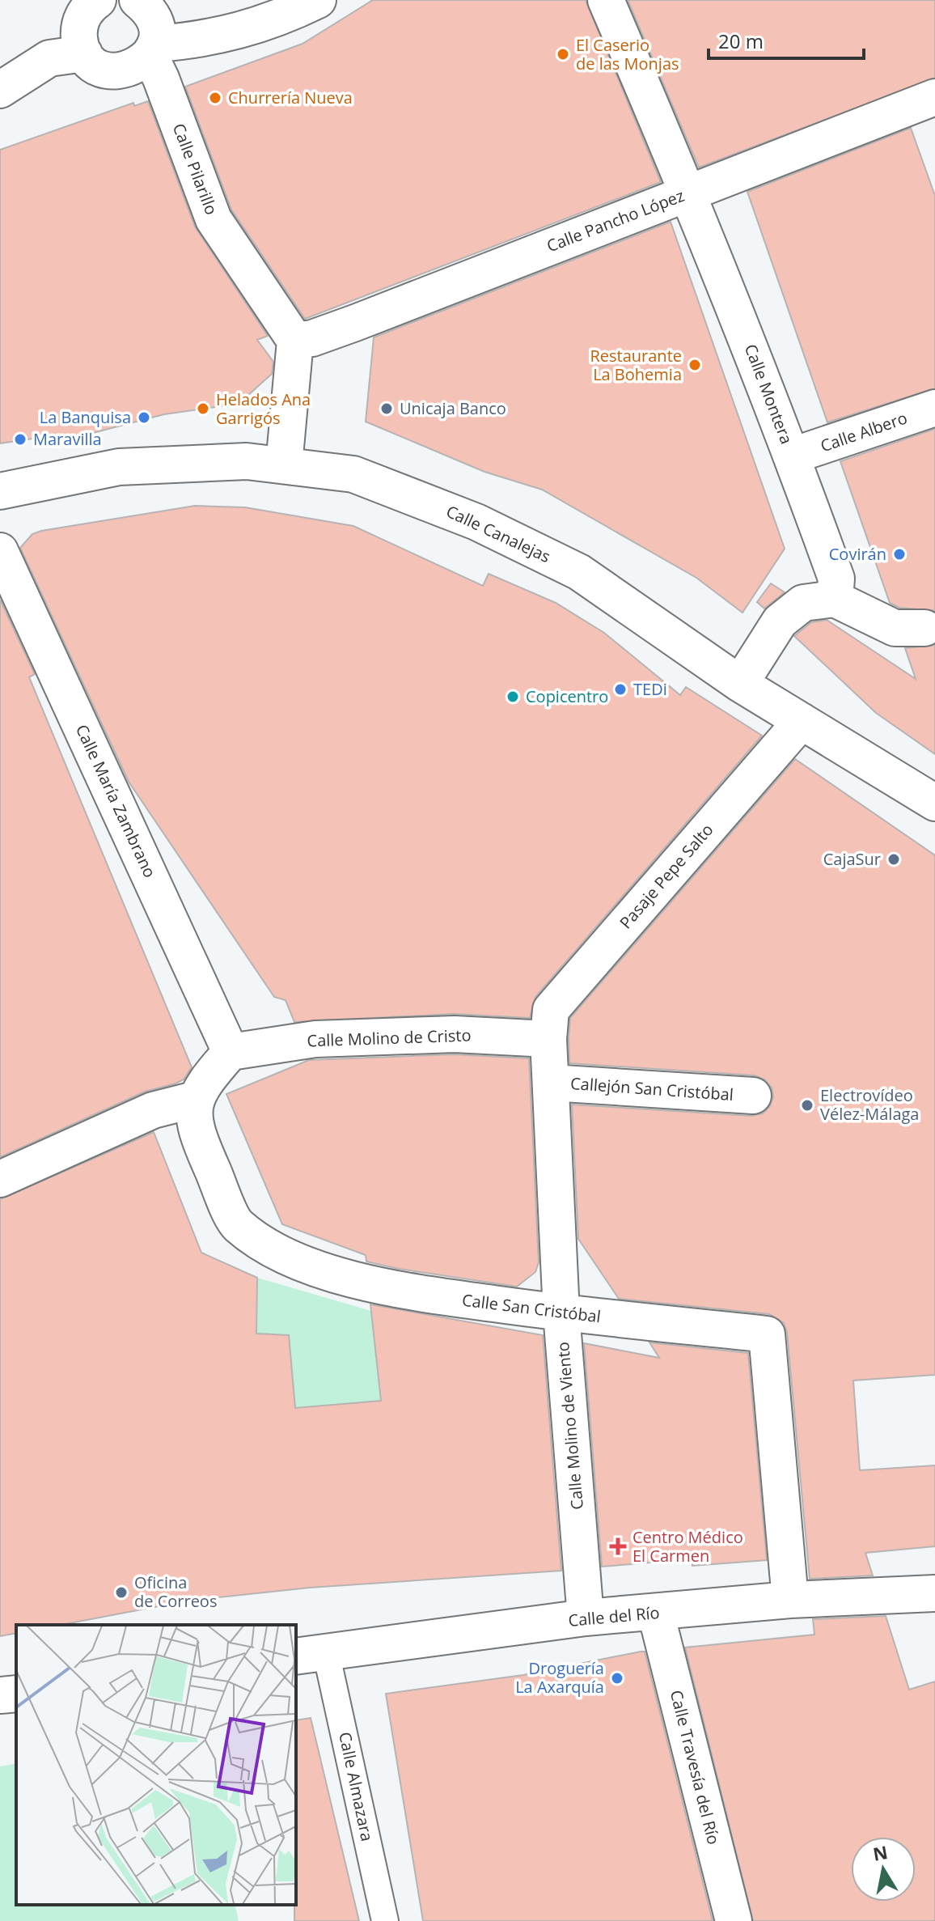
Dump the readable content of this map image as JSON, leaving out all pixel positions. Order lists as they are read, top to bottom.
{
  "streets": {
    "street": [
      "Calle Pilarillo",
      "Calle Pancho López",
      "Calle Montera",
      "Calle Albero",
      "Calle Canalejas",
      "Calle María Zambrano",
      "Pasaje Pepe Salto",
      "Calle Molino de Cristo",
      "Callejón San Cristóbal",
      "Calle San Cristóbal",
      "Calle Molino de Viento",
      "Calle del Río",
      "Calle Travesía del Río"
    ],
    "lane": ["Calle Almazara"]
  },
  "crossings": [
    ["Calle Pilarillo", "Calle Pancho López"],
    ["Calle Pancho López", "Calle Montera"],
    ["Calle Montera", "Calle Albero"],
    ["Calle Canalejas", "Pasaje Pepe Salto"],
    ["Calle María Zambrano", "Calle Molino de Cristo"],
    ["Pasaje Pepe Salto", "Calle Molino de Cristo"],
    ["Pasaje Pepe Salto", "Calle Molino de Viento"],
    ["Calle Molino de Cristo", "Calle Molino de Viento"],
    ["Callejón San Cristóbal", "Calle Molino de Viento"],
    ["Calle San Cristóbal", "Calle Molino de Viento"],
    ["Calle San Cristóbal", "Calle del Río"],
    ["Calle Molino de Viento", "Calle del Río"],
    ["Calle del Río", "Calle Travesía del Río"],
    ["Calle del Río", "Calle Almazara"]
  ],
  "places": {
    "other": [
      "El Caserio de las Monjas",
      "Churrería Nueva",
      "Restaurante La Bohemia",
      "Helados Ana Garrigós",
      "Unicaja Banco",
      "La Banquisa",
      "Maravilla",
      "Covirán",
      "TEDi",
      "Copicentro",
      "CajaSur",
      "Electrovídeo Vélez-Málaga",
      "Oficina de Correos",
      "Droguería La Axarquía"
    ],
    "health": ["Centro Médico El Carmen"]
  },
  "scale_bar": "20 m",
  "north": "top"
}
